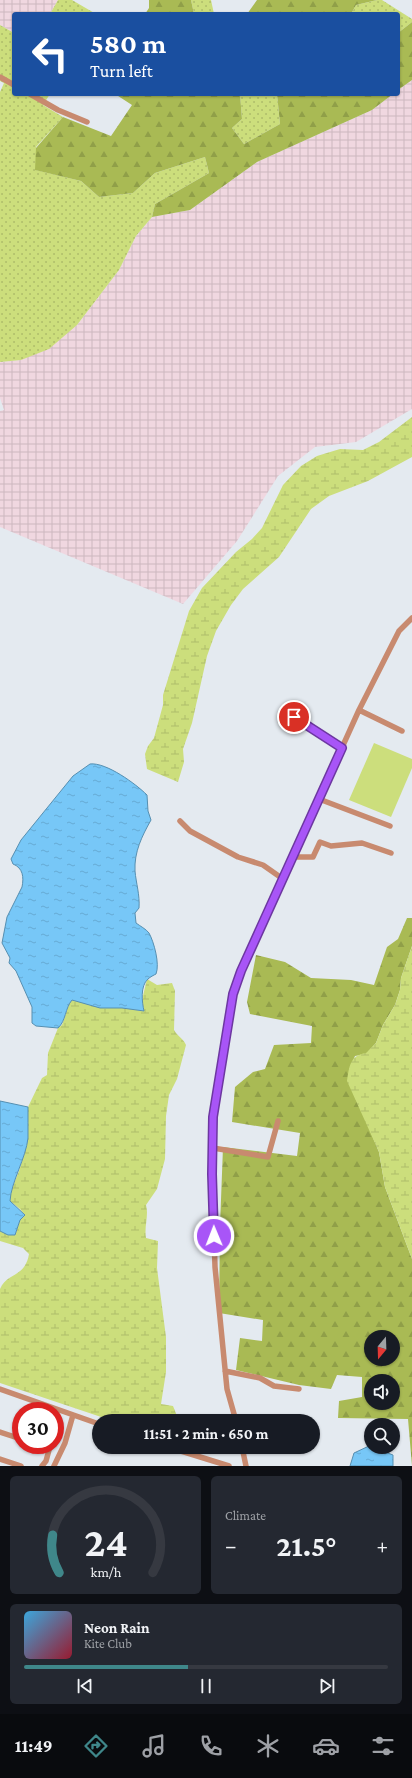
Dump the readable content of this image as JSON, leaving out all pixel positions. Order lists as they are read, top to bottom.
{
  "north": "bottom",
  "page": {
    "turn": ["580 m", "Turn left"],
    "limit": "30",
    "trip": "11:51 · 2 min · 650 m",
    "tile": "Climate",
    "heat": ["−", "21.5°", "+"],
    "song": ["Neon Rain", "Kite Club"],
    "tabs": "11:49",
    "gauge": ["24", "km/h"]
  }
}
